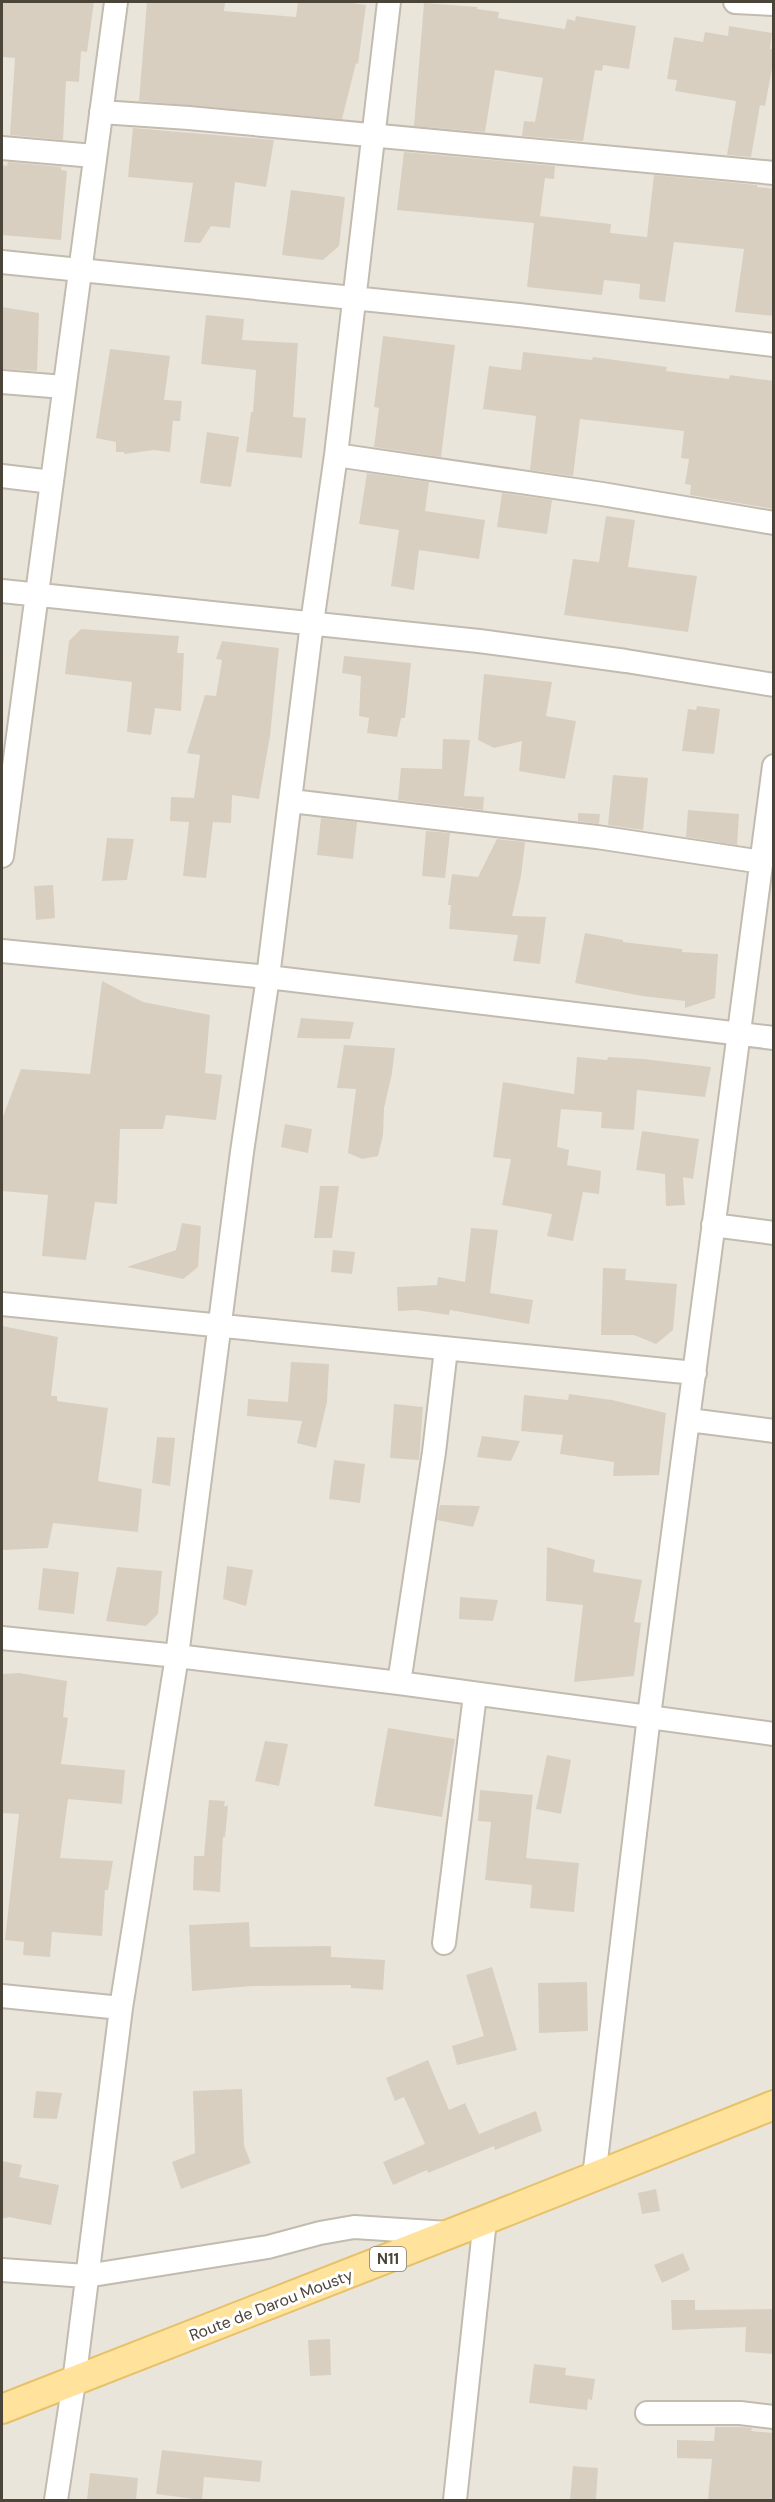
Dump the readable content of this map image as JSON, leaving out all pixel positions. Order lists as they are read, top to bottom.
{
  "streets": {
    "main road": ["N11", "Route de Darou Mousty"]
  }
}
